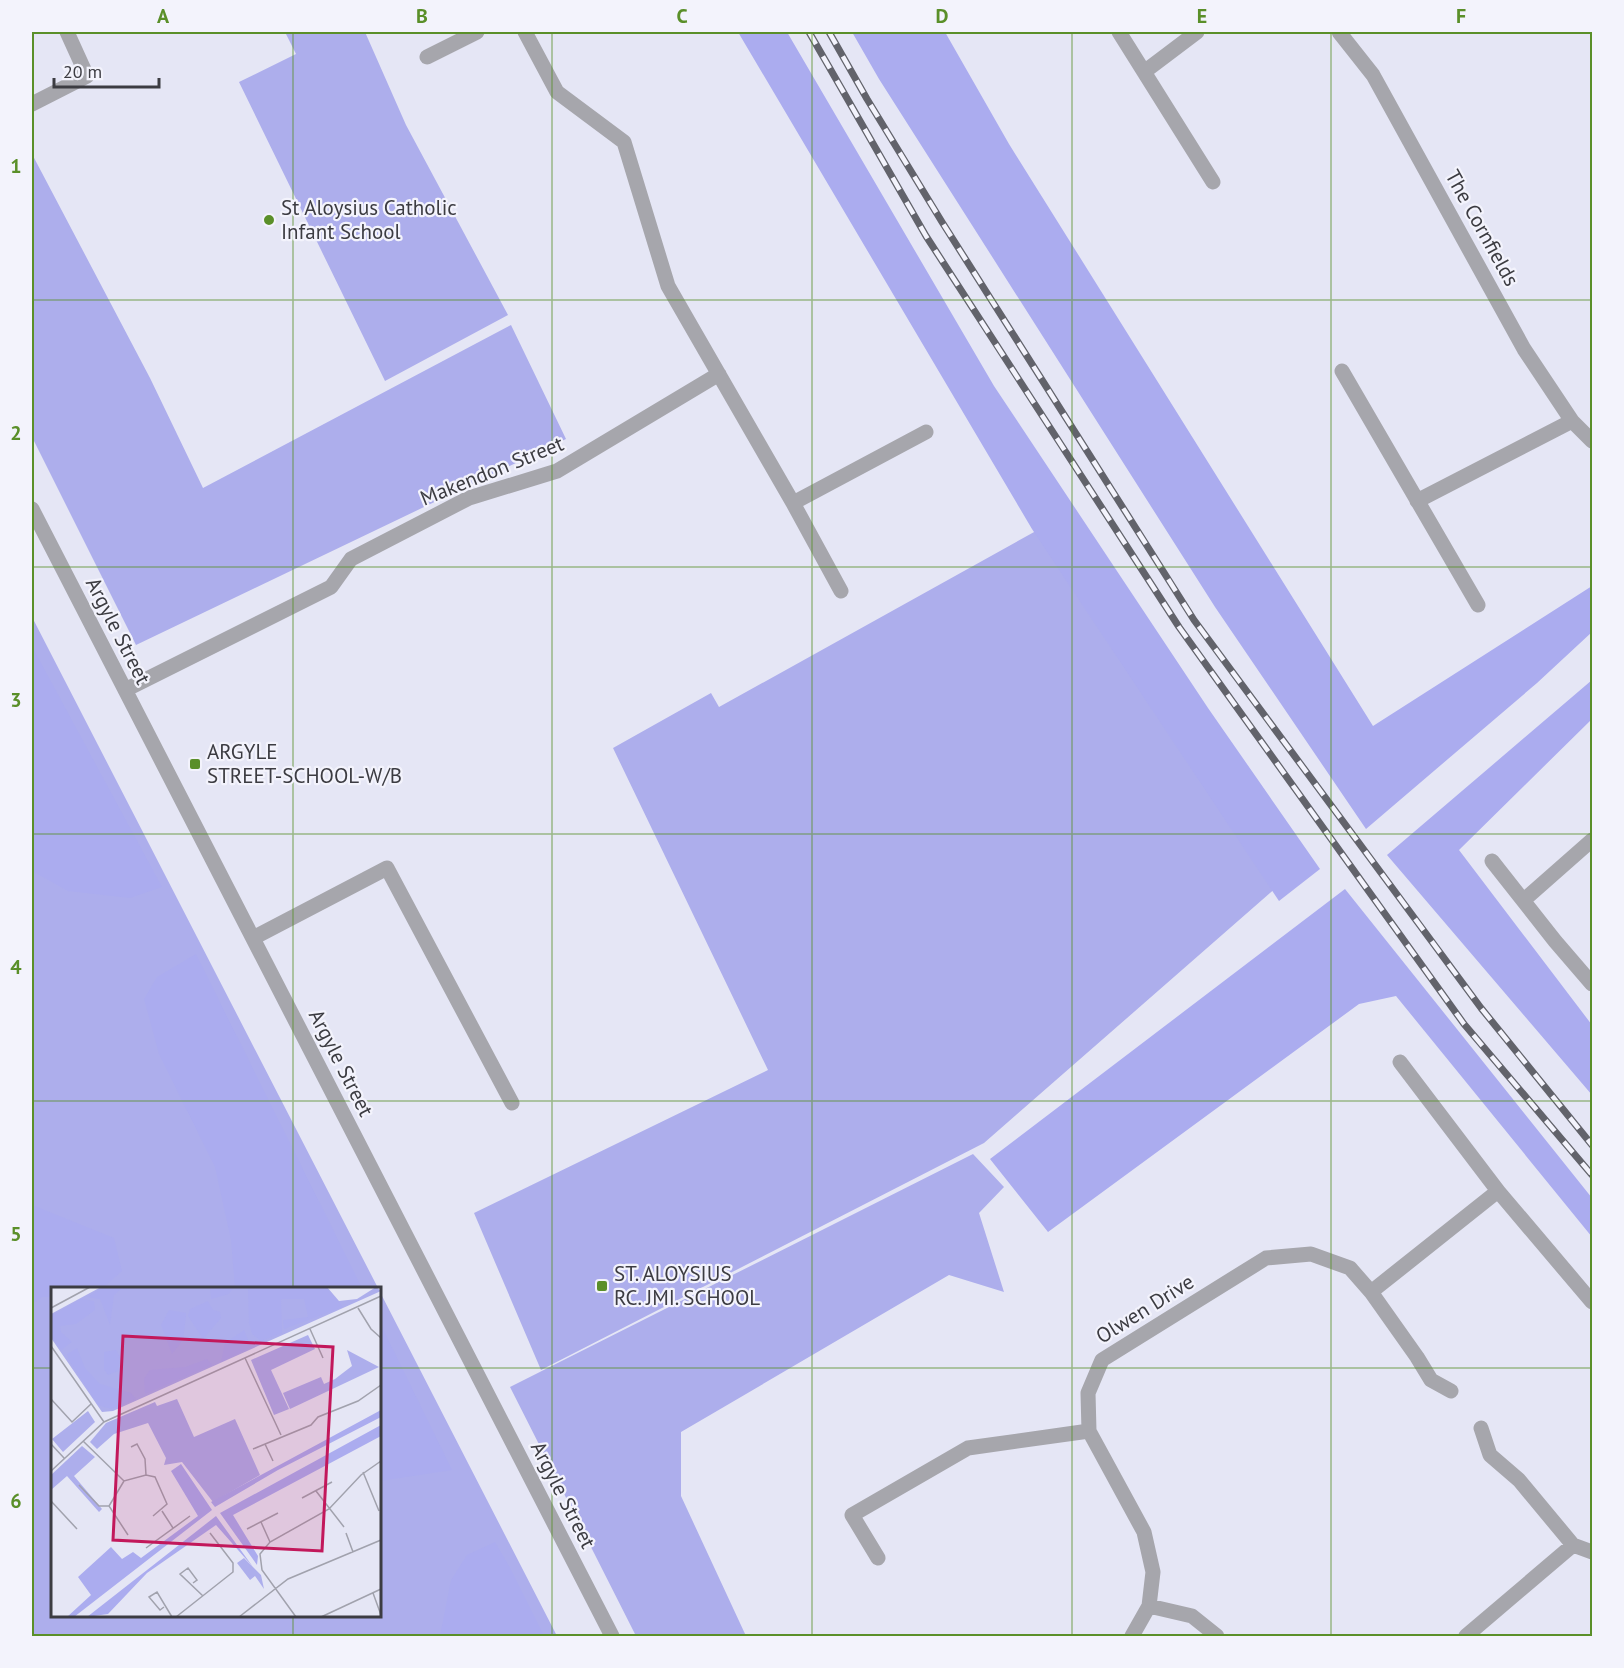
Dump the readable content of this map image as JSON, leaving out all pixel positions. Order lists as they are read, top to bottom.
{
  "streets": {
    "street": [
      "The Cornfields",
      "Makendon Street",
      "Argyle Street",
      "Olwen Drive"
    ]
  },
  "crossings": [
    ["Makendon Street", "Argyle Street"]
  ],
  "places": {
    "other": ["St Aloysius Catholic Infant School"],
    "transit": ["ARGYLE STREET-SCHOOL-W/B", "ST. ALOYSIUS RC. JMI. SCHOOL"]
  },
  "scale_bar": "20 m",
  "grid": {
    "columns": [
      "A",
      "B",
      "C",
      "D",
      "E",
      "F"
    ],
    "rows": [
      "1",
      "2",
      "3",
      "4",
      "5",
      "6"
    ]
  }
}
